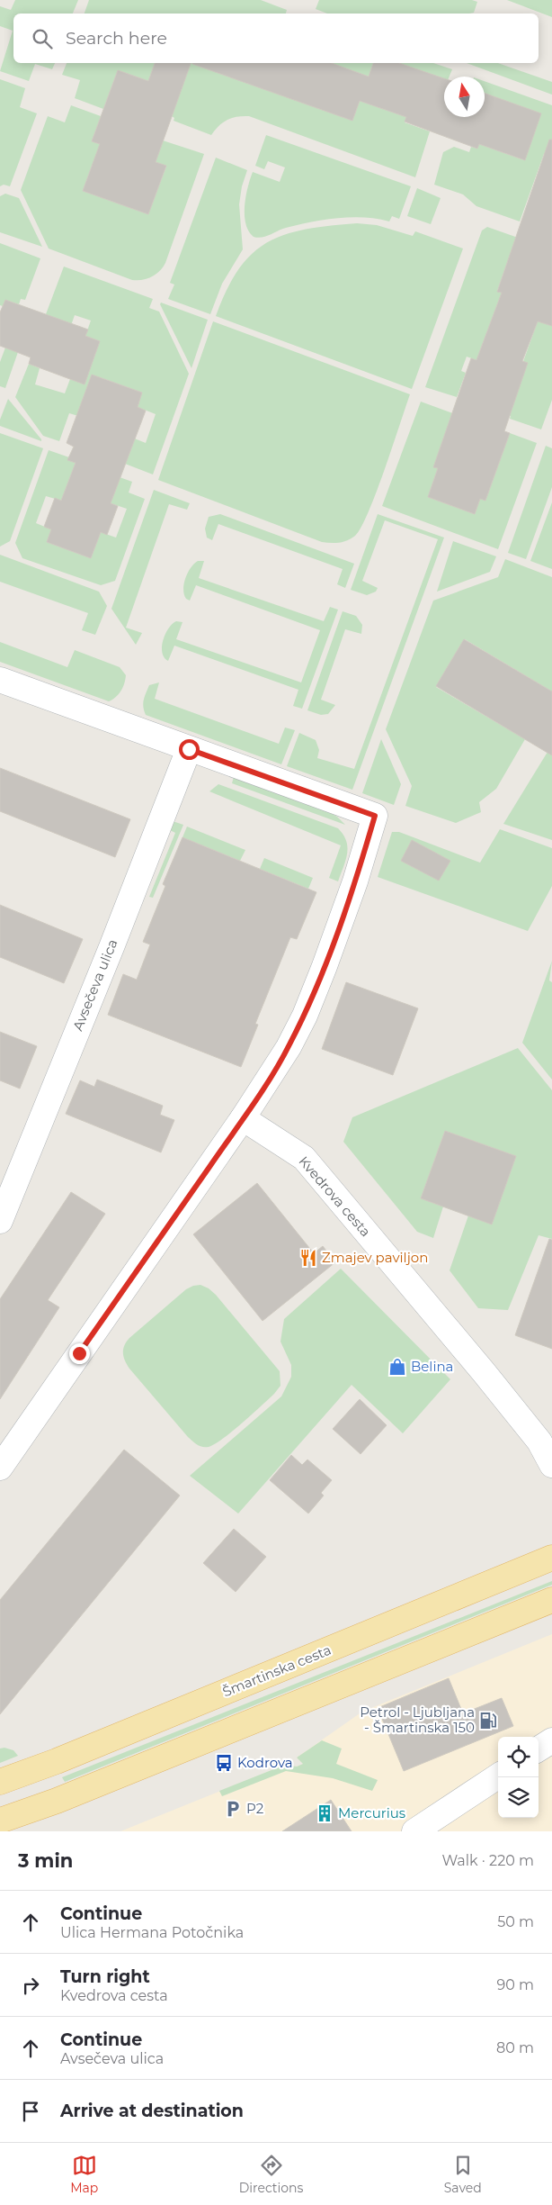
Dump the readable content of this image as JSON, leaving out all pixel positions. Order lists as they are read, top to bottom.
{
  "streets": {
    "main road": ["Šmartinska cesta"],
    "street": ["Avsečeva ulica", "Kvedrova cesta"]
  },
  "places": {
    "restaurant": ["Zmajev paviljon"],
    "shop": ["Belina"],
    "fuel station": ["Petrol - Ljubljana - Šmartinska 150"],
    "bus stop": ["Kodrova"],
    "parking": ["P2"],
    "building": ["Mercurius"]
  },
  "north": "top",
  "page": {
    "search": "Search here",
    "heading": ["3 min", "Walk · 220 m"],
    "list": [
      ["Continue", "Ulica Hermana Potočnika", "50 m"],
      ["Turn right", "Kvedrova cesta", "90 m"],
      ["Continue", "Avsečeva ulica", "80 m"],
      "Arrive at destination"
    ],
    "nav": ["Map", "Directions", "Saved"]
  }
}
